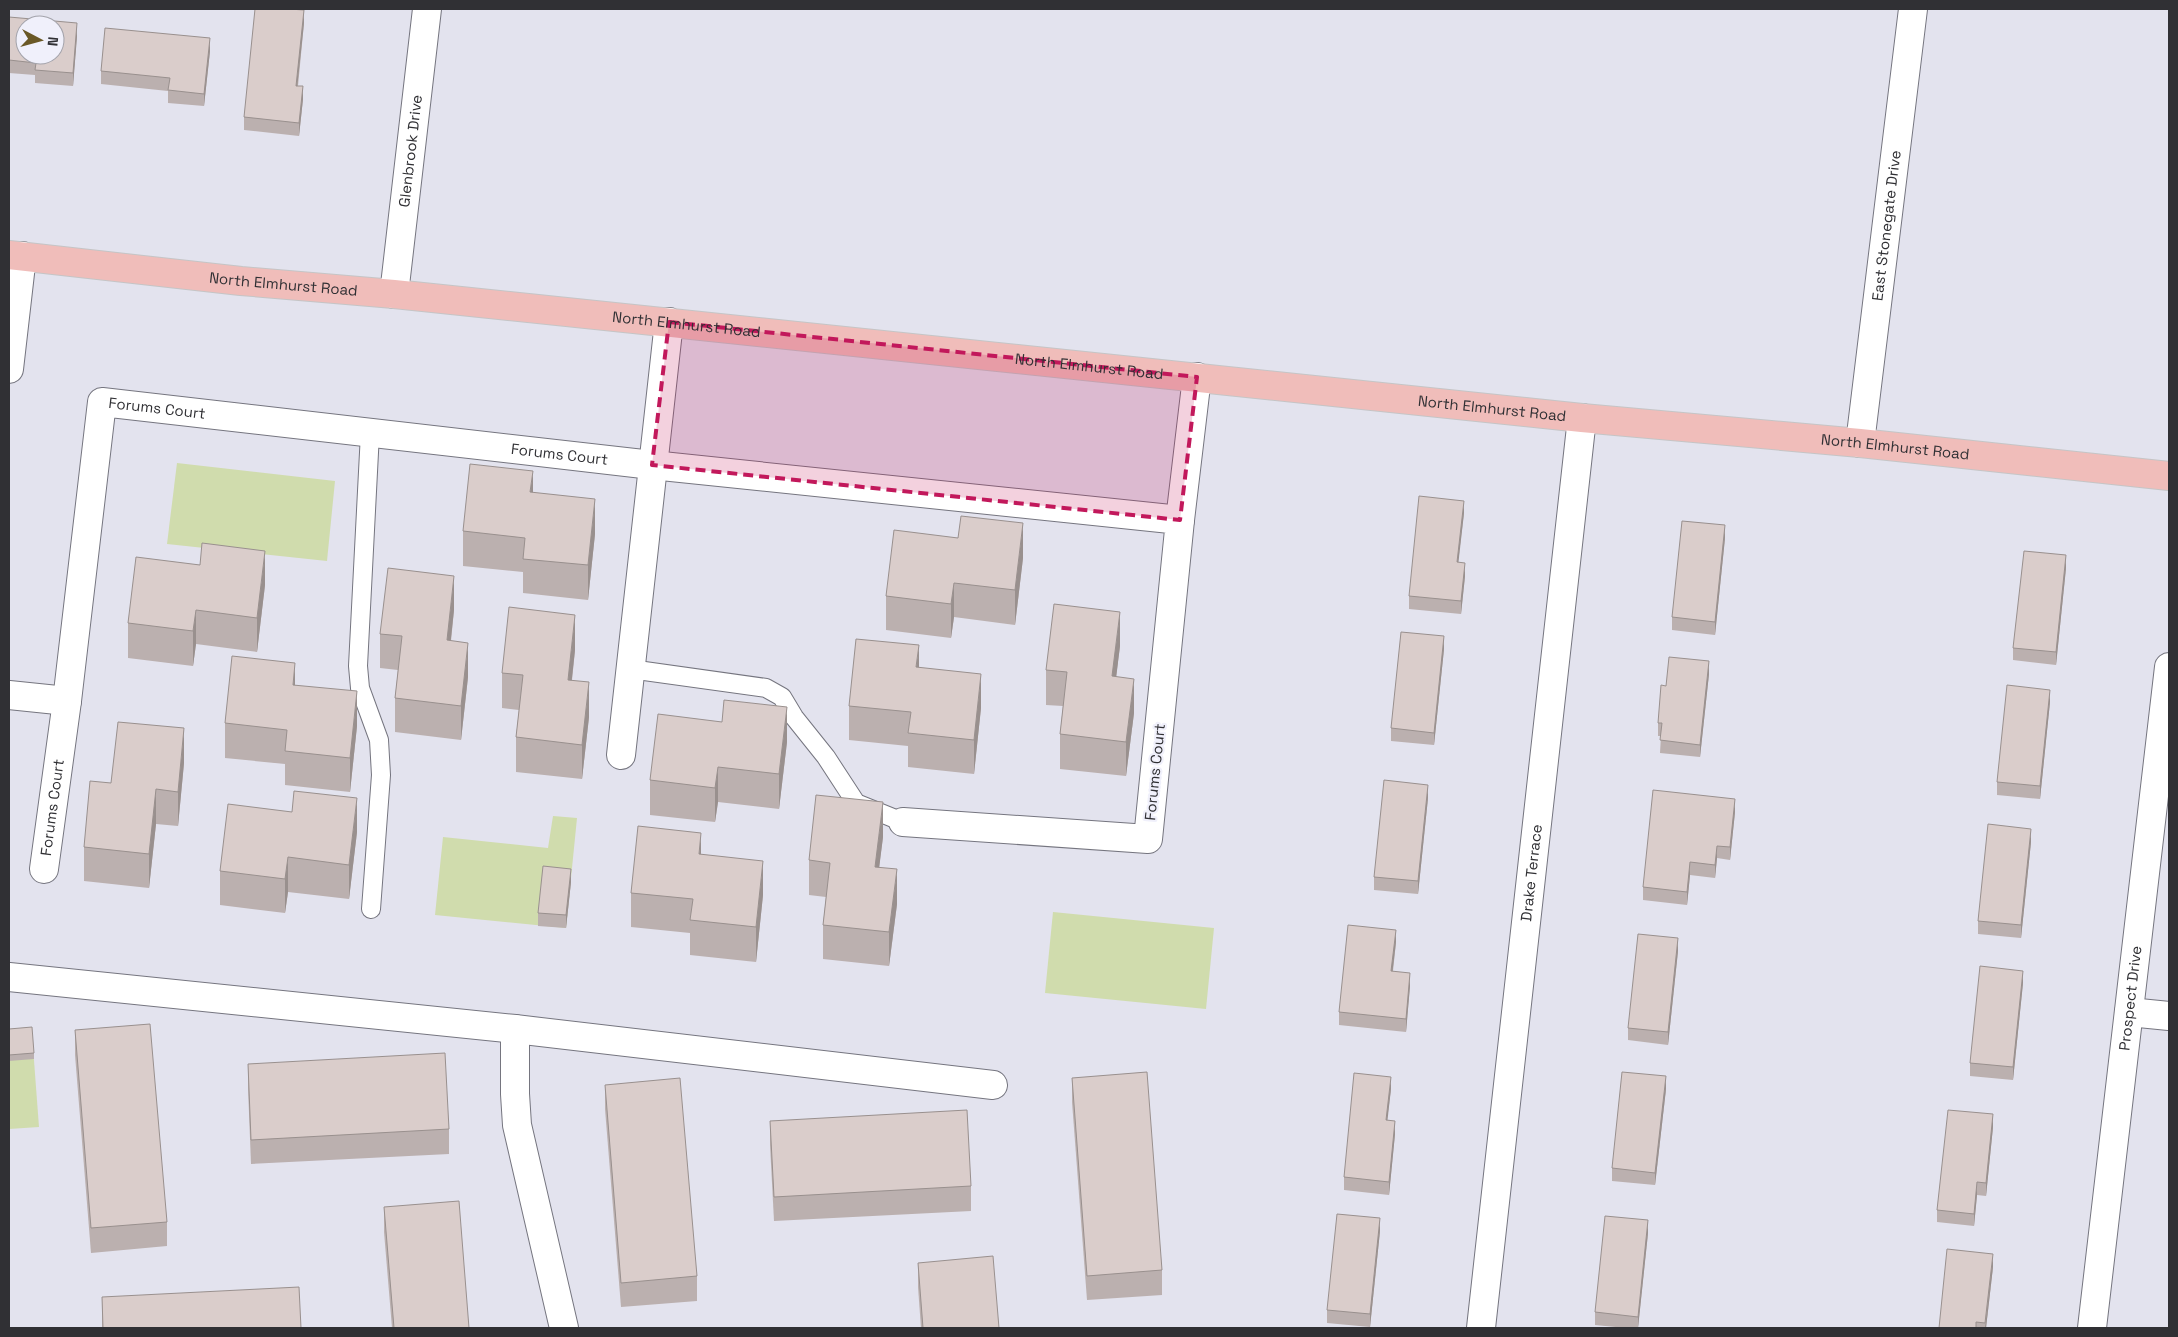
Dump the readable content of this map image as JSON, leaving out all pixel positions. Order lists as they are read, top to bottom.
{
  "streets": {
    "main road": ["North Elmhurst Road"],
    "street": [
      "Glenbrook Drive",
      "East Stonegate Drive",
      "Forums Court",
      "Drake Terrace",
      "Prospect Drive"
    ]
  },
  "crossings": [
    ["Glenbrook Drive", "North Elmhurst Road"],
    ["East Stonegate Drive", "North Elmhurst Road"],
    ["North Elmhurst Road", "Forums Court"],
    ["North Elmhurst Road", "Drake Terrace"]
  ],
  "north": "right"
}
